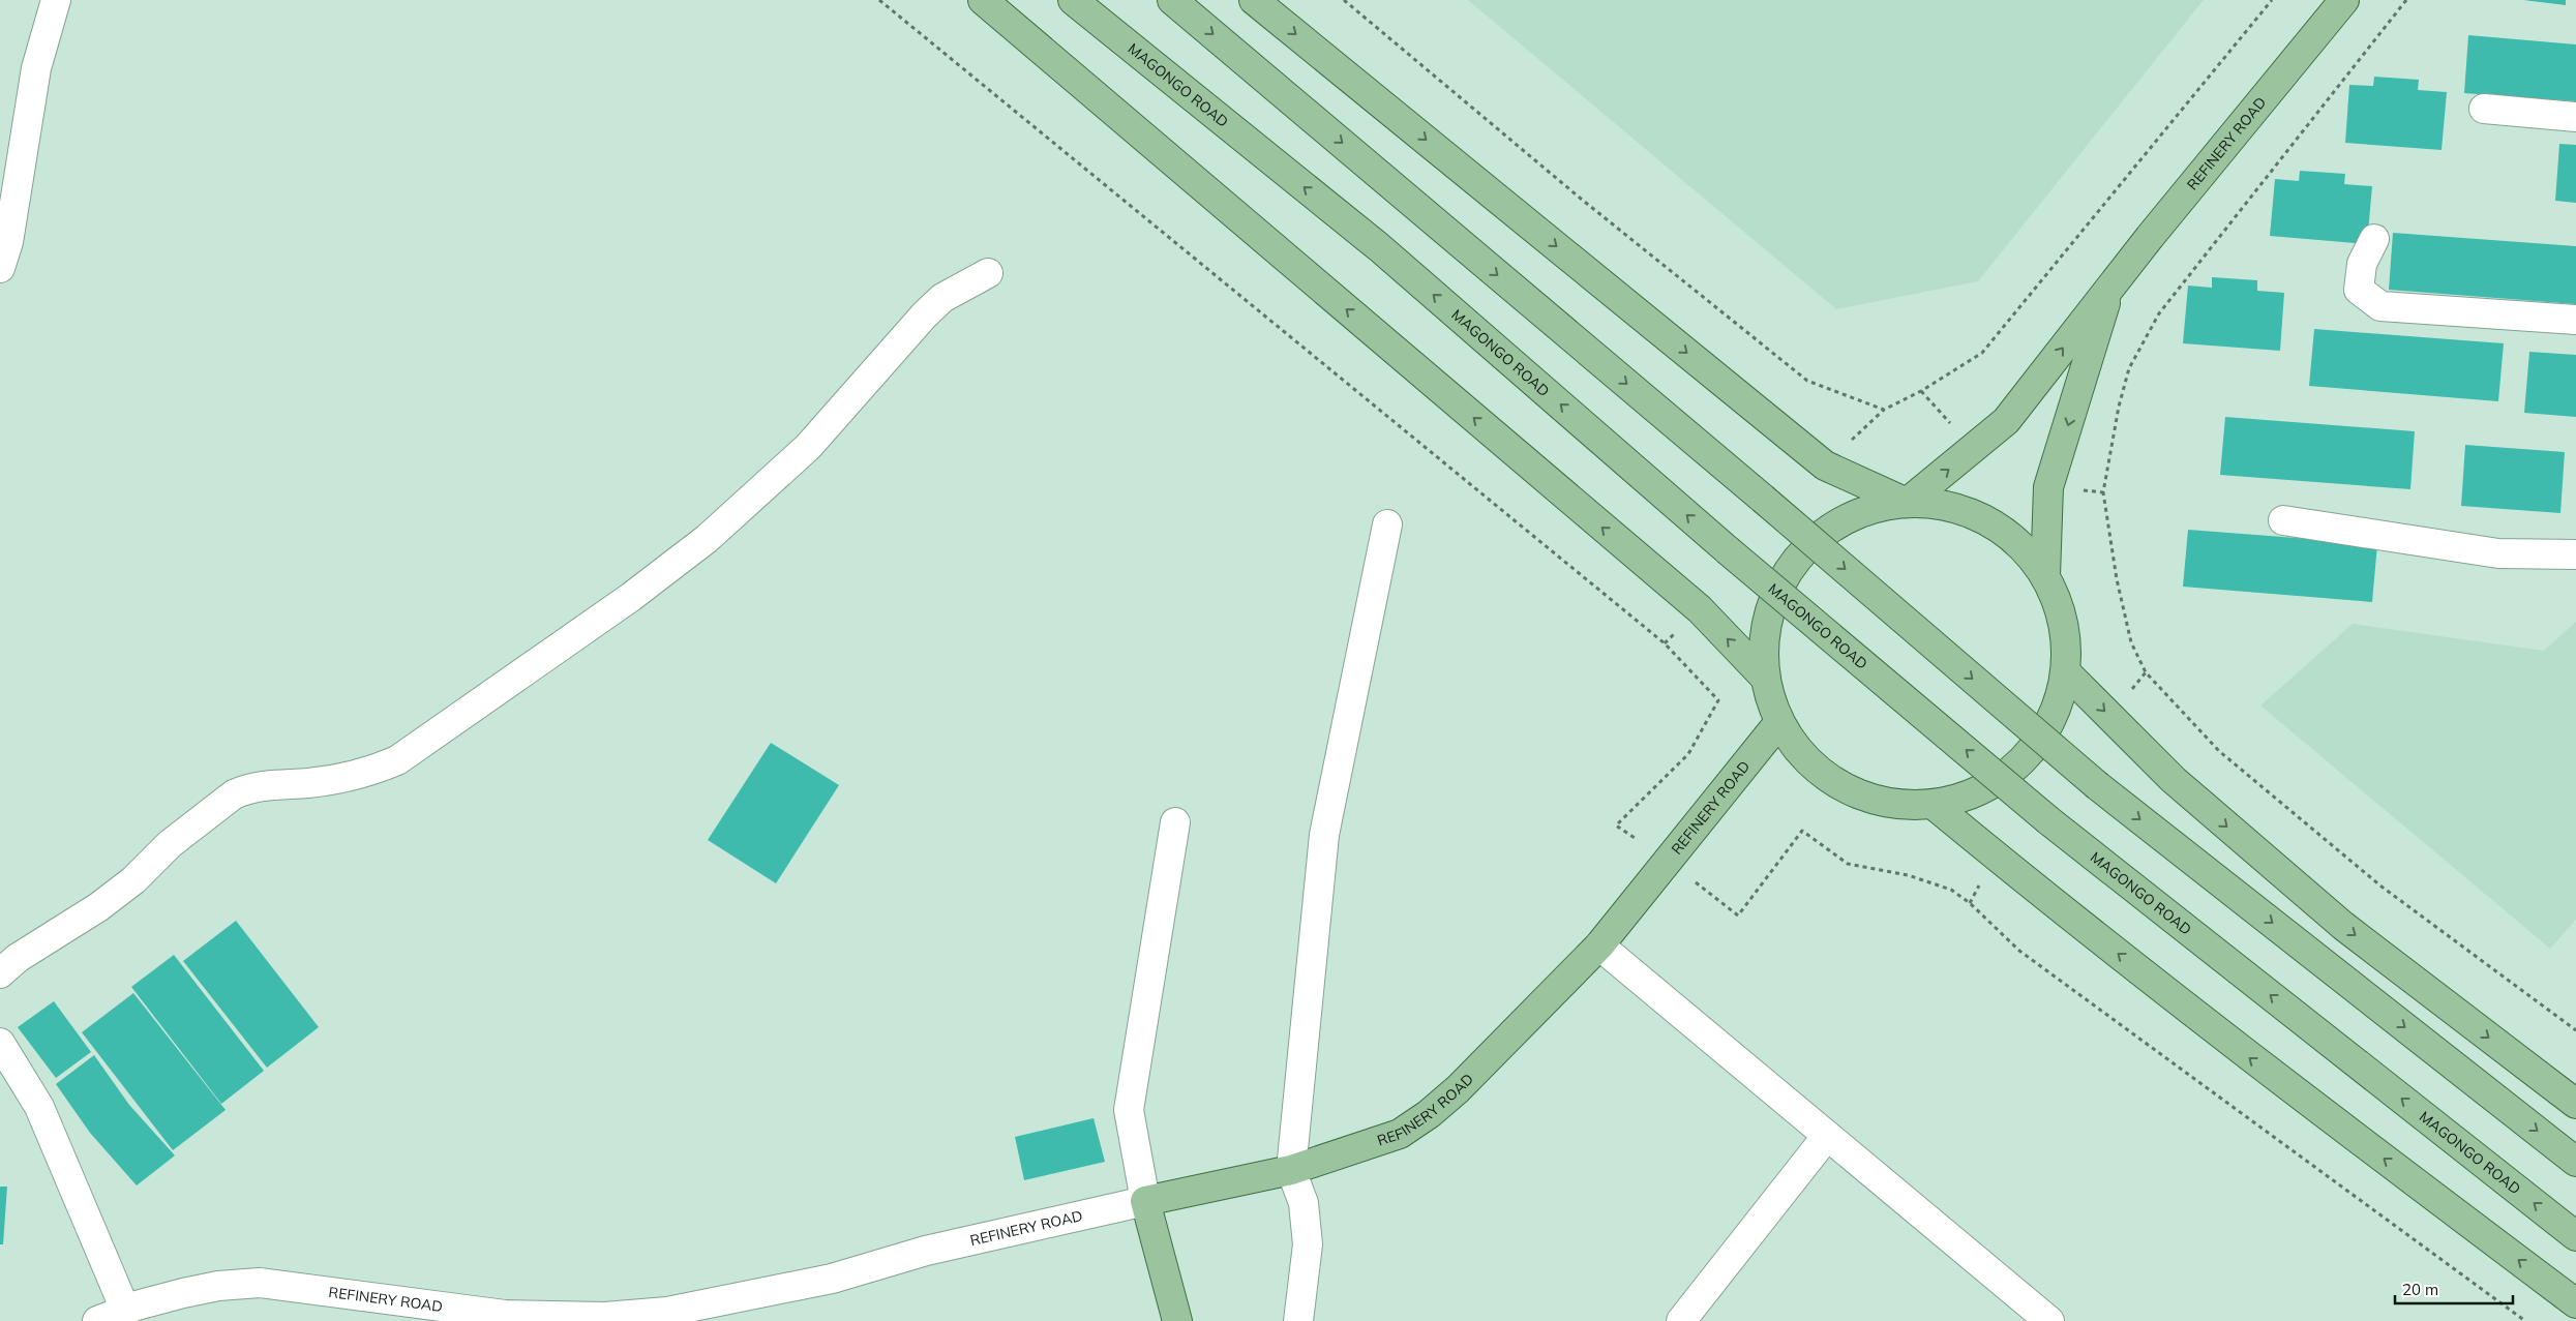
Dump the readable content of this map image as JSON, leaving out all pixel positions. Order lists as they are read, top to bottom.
{
  "streets": {
    "main road": ["MAGONGO ROAD", "REFINERY ROAD"]
  },
  "scale_bar": "20 m"
}
